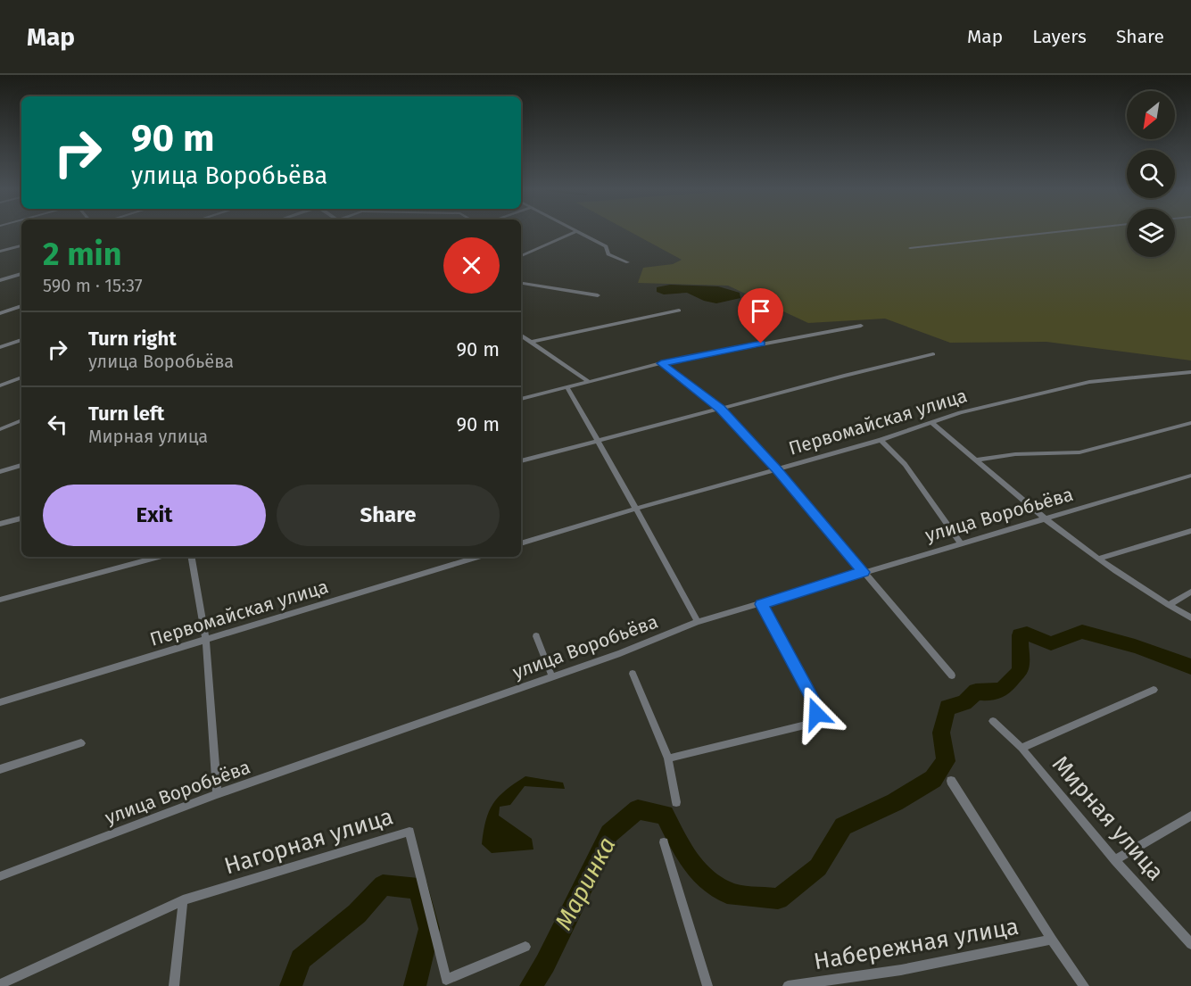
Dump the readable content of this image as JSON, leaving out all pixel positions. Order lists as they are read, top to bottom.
{
  "streets": {
    "street": [
      "Первомайская улица",
      "улица Воробьёва",
      "Мирная улица",
      "Нагорная улица",
      "Набережная улица"
    ]
  },
  "water": ["Маринка"],
  "north": "bottom left",
  "page": {
    "header": "Map",
    "nav": ["Map", "Layers", "Share"],
    "turn": ["90 m", "улица Воробьёва"],
    "heading": ["2 min", "590 m · 15:37"],
    "list": [
      {
        "name": "Turn right",
        "note": "улица Воробьёва",
        "value": "90 m"
      },
      {
        "name": "Turn left",
        "note": "Мирная улица",
        "value": "90 m"
      }
    ],
    "buttons": ["Exit", "Share"]
  }
}
